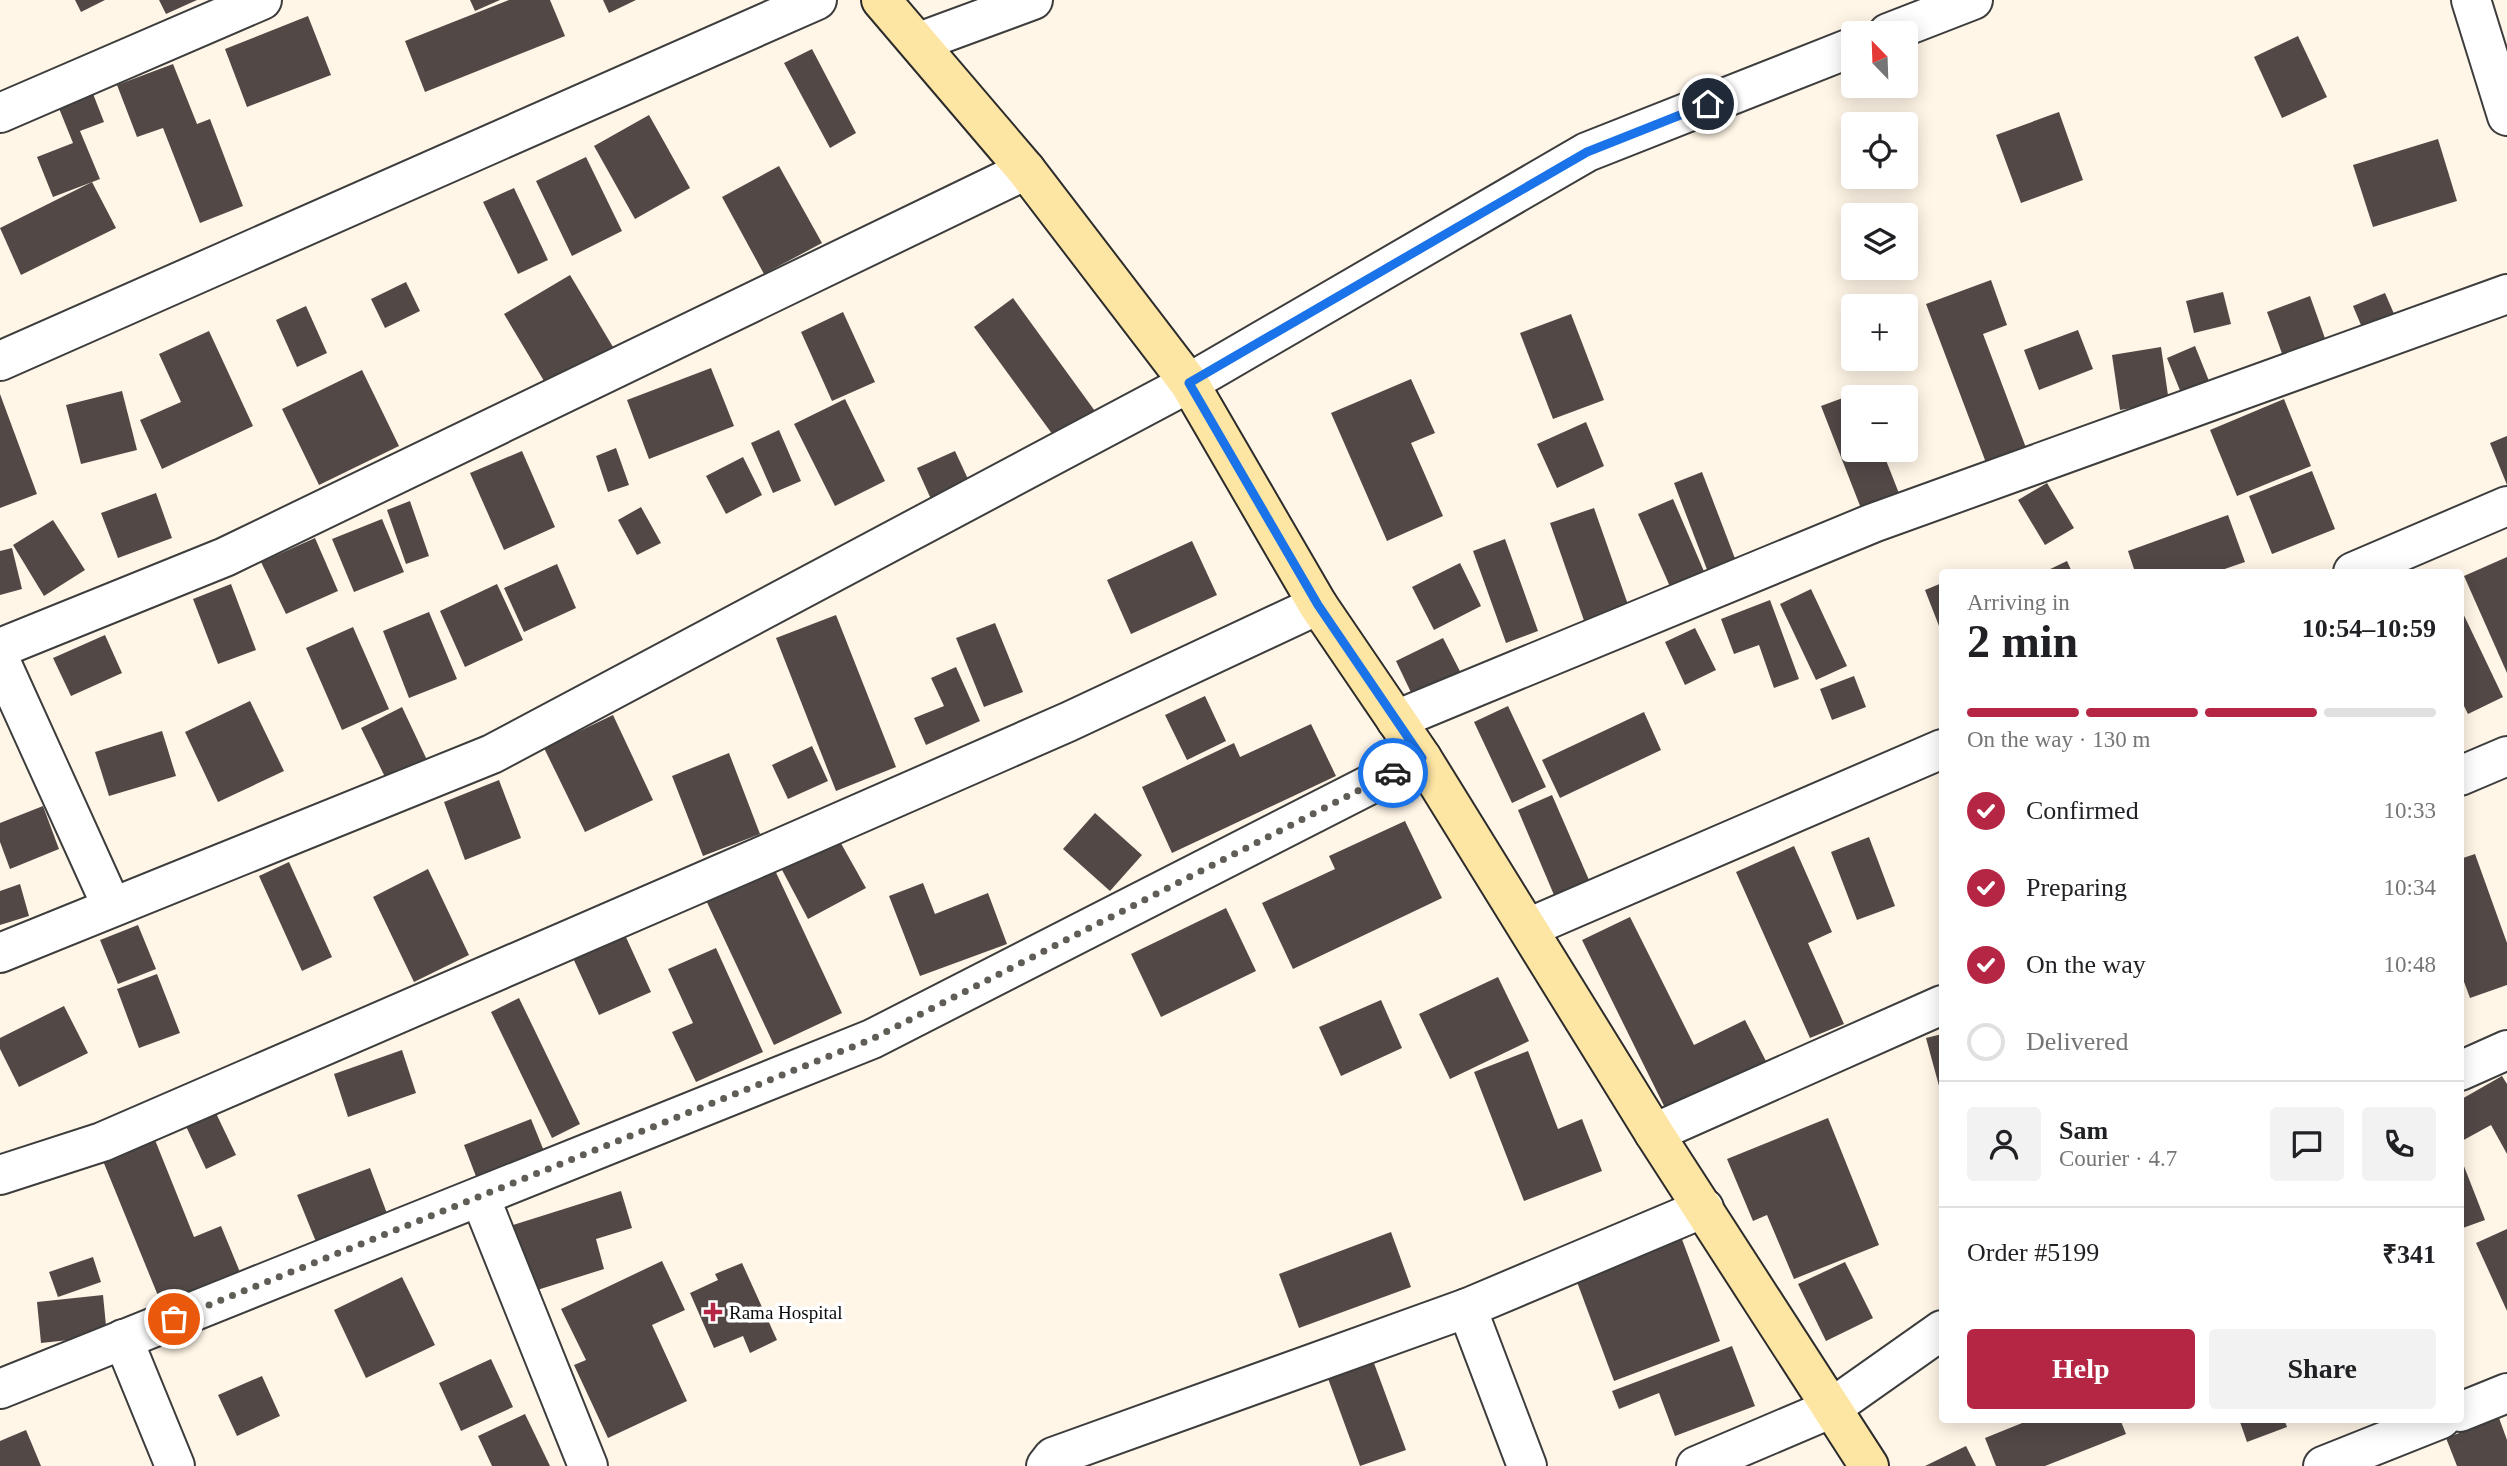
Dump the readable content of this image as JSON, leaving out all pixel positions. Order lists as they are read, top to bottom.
{
  "places": {
    "health": ["Rama Hospital"]
  },
  "north": "top left",
  "page": {
    "map_buttons": ["+", "−"],
    "heading": ["2 min", "Arriving in", "10:54–10:59"],
    "panel": [
      "Sam",
      "Courier · 4.7",
      "Order #5199",
      "₹341"
    ],
    "bar": "On the way · 130 m",
    "list": [
      ["Confirmed", "10:33"],
      ["Preparing", "10:34"],
      ["On the way", "10:48"],
      "Delivered"
    ],
    "buttons": ["Help", "Share"]
  }
}
